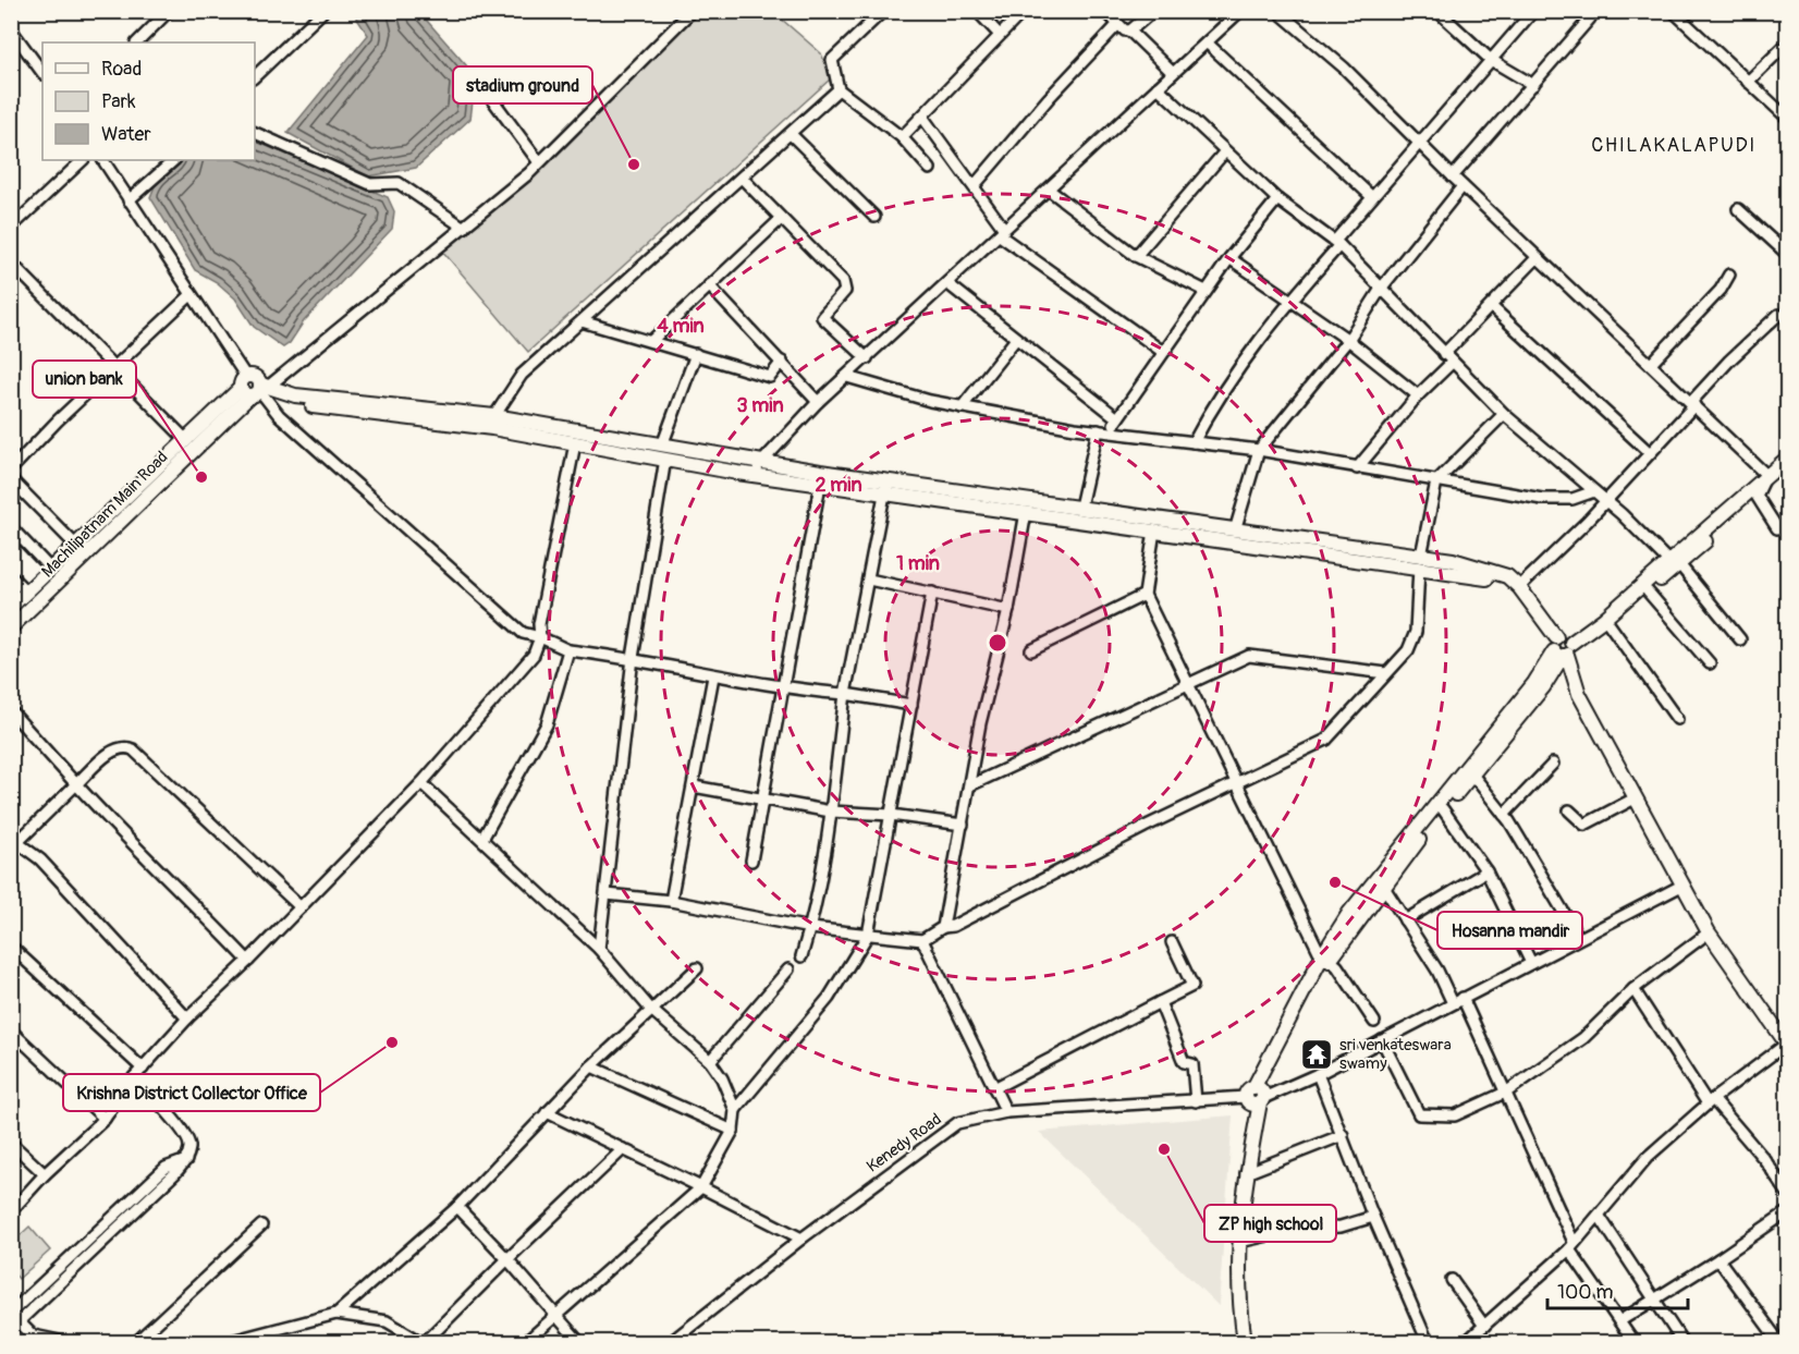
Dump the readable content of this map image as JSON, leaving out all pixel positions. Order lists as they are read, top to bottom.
{
  "streets": {
    "main road": ["Machilipatnam Main Road"],
    "street": ["Kenedy Road"]
  },
  "districts": ["CHILAKALAPUDI"],
  "places": {
    "other": [
      "stadium ground",
      "union bank",
      "Hosanna mandir",
      "Krishna District Collector Office",
      "ZP high school"
    ],
    "temple": ["sri venkateswara swamy"]
  },
  "legend": ["Road", "Park", "Water"],
  "scale_bar": "100 m",
  "rings": [
    "4 min",
    "3 min",
    "2 min",
    "1 min"
  ]
}
